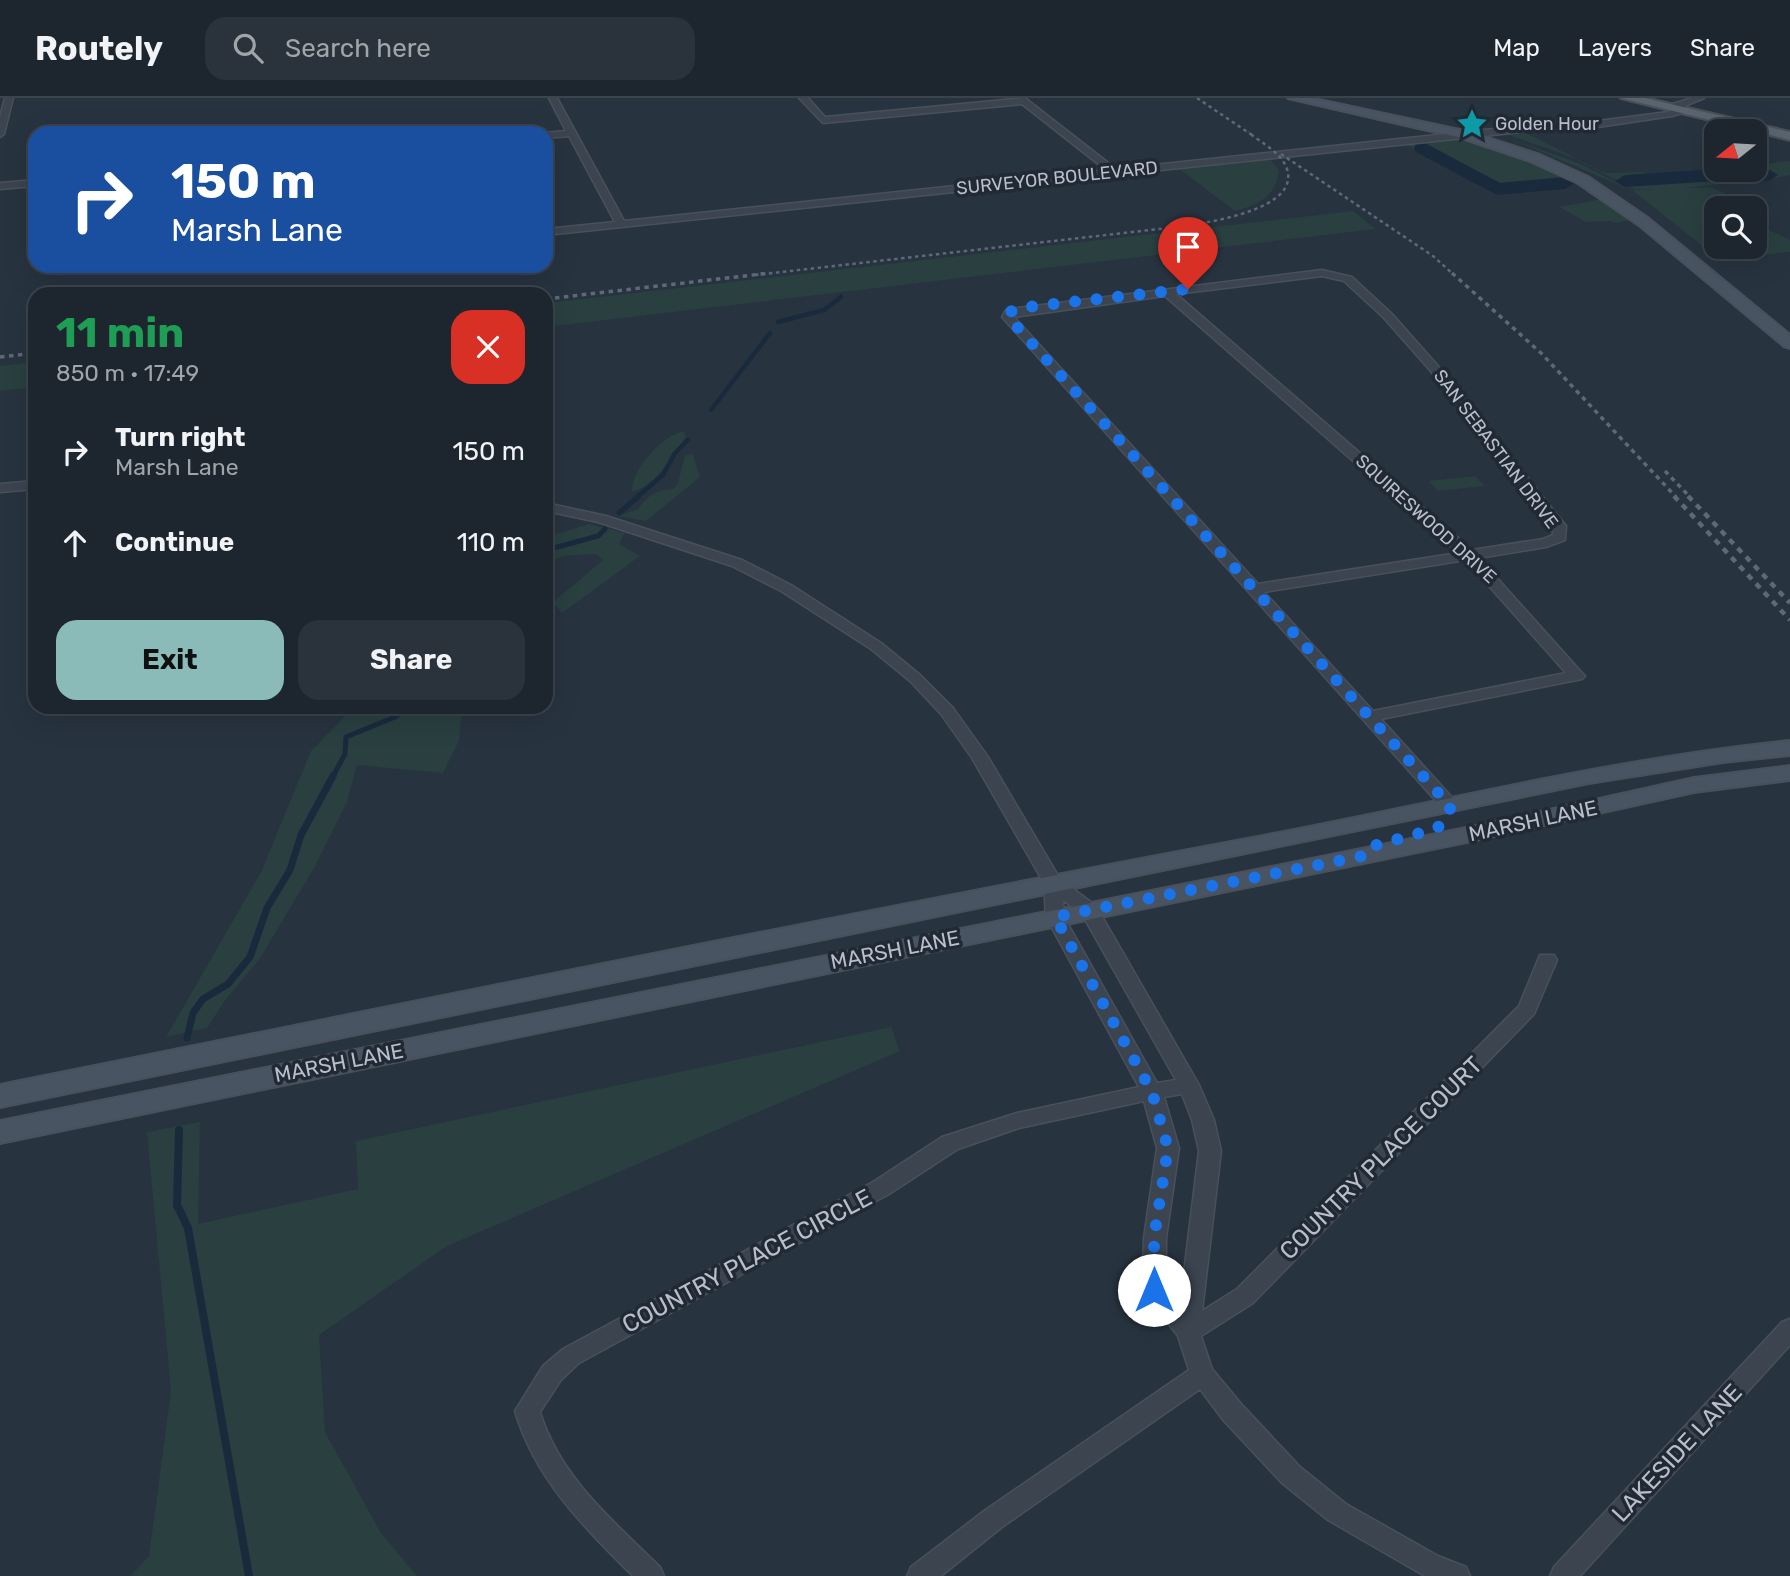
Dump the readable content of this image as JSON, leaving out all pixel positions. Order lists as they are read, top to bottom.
{
  "streets": {
    "main road": ["MARSH LANE"],
    "street": [
      "SURVEYOR BOULEVARD",
      "SAN SEBASTIAN DRIVE",
      "SQUIRESWOOD DRIVE",
      "COUNTRY PLACE COURT",
      "COUNTRY PLACE CIRCLE",
      "LAKESIDE LANE"
    ]
  },
  "crossings": [
    ["SAN SEBASTIAN DRIVE", "SQUIRESWOOD DRIVE"]
  ],
  "places": {
    "place": ["Golden Hour"]
  },
  "north": "left",
  "page": {
    "header": "Routely",
    "search": "Search here",
    "nav": ["Map", "Layers", "Share"],
    "turn": ["150 m", "Marsh Lane"],
    "heading": ["11 min", "850 m · 17:49"],
    "list": [
      {
        "name": "Turn right",
        "note": "Marsh Lane",
        "value": "150 m"
      },
      {
        "name": "Continue",
        "value": "110 m"
      }
    ],
    "buttons": ["Exit", "Share"]
  }
}
